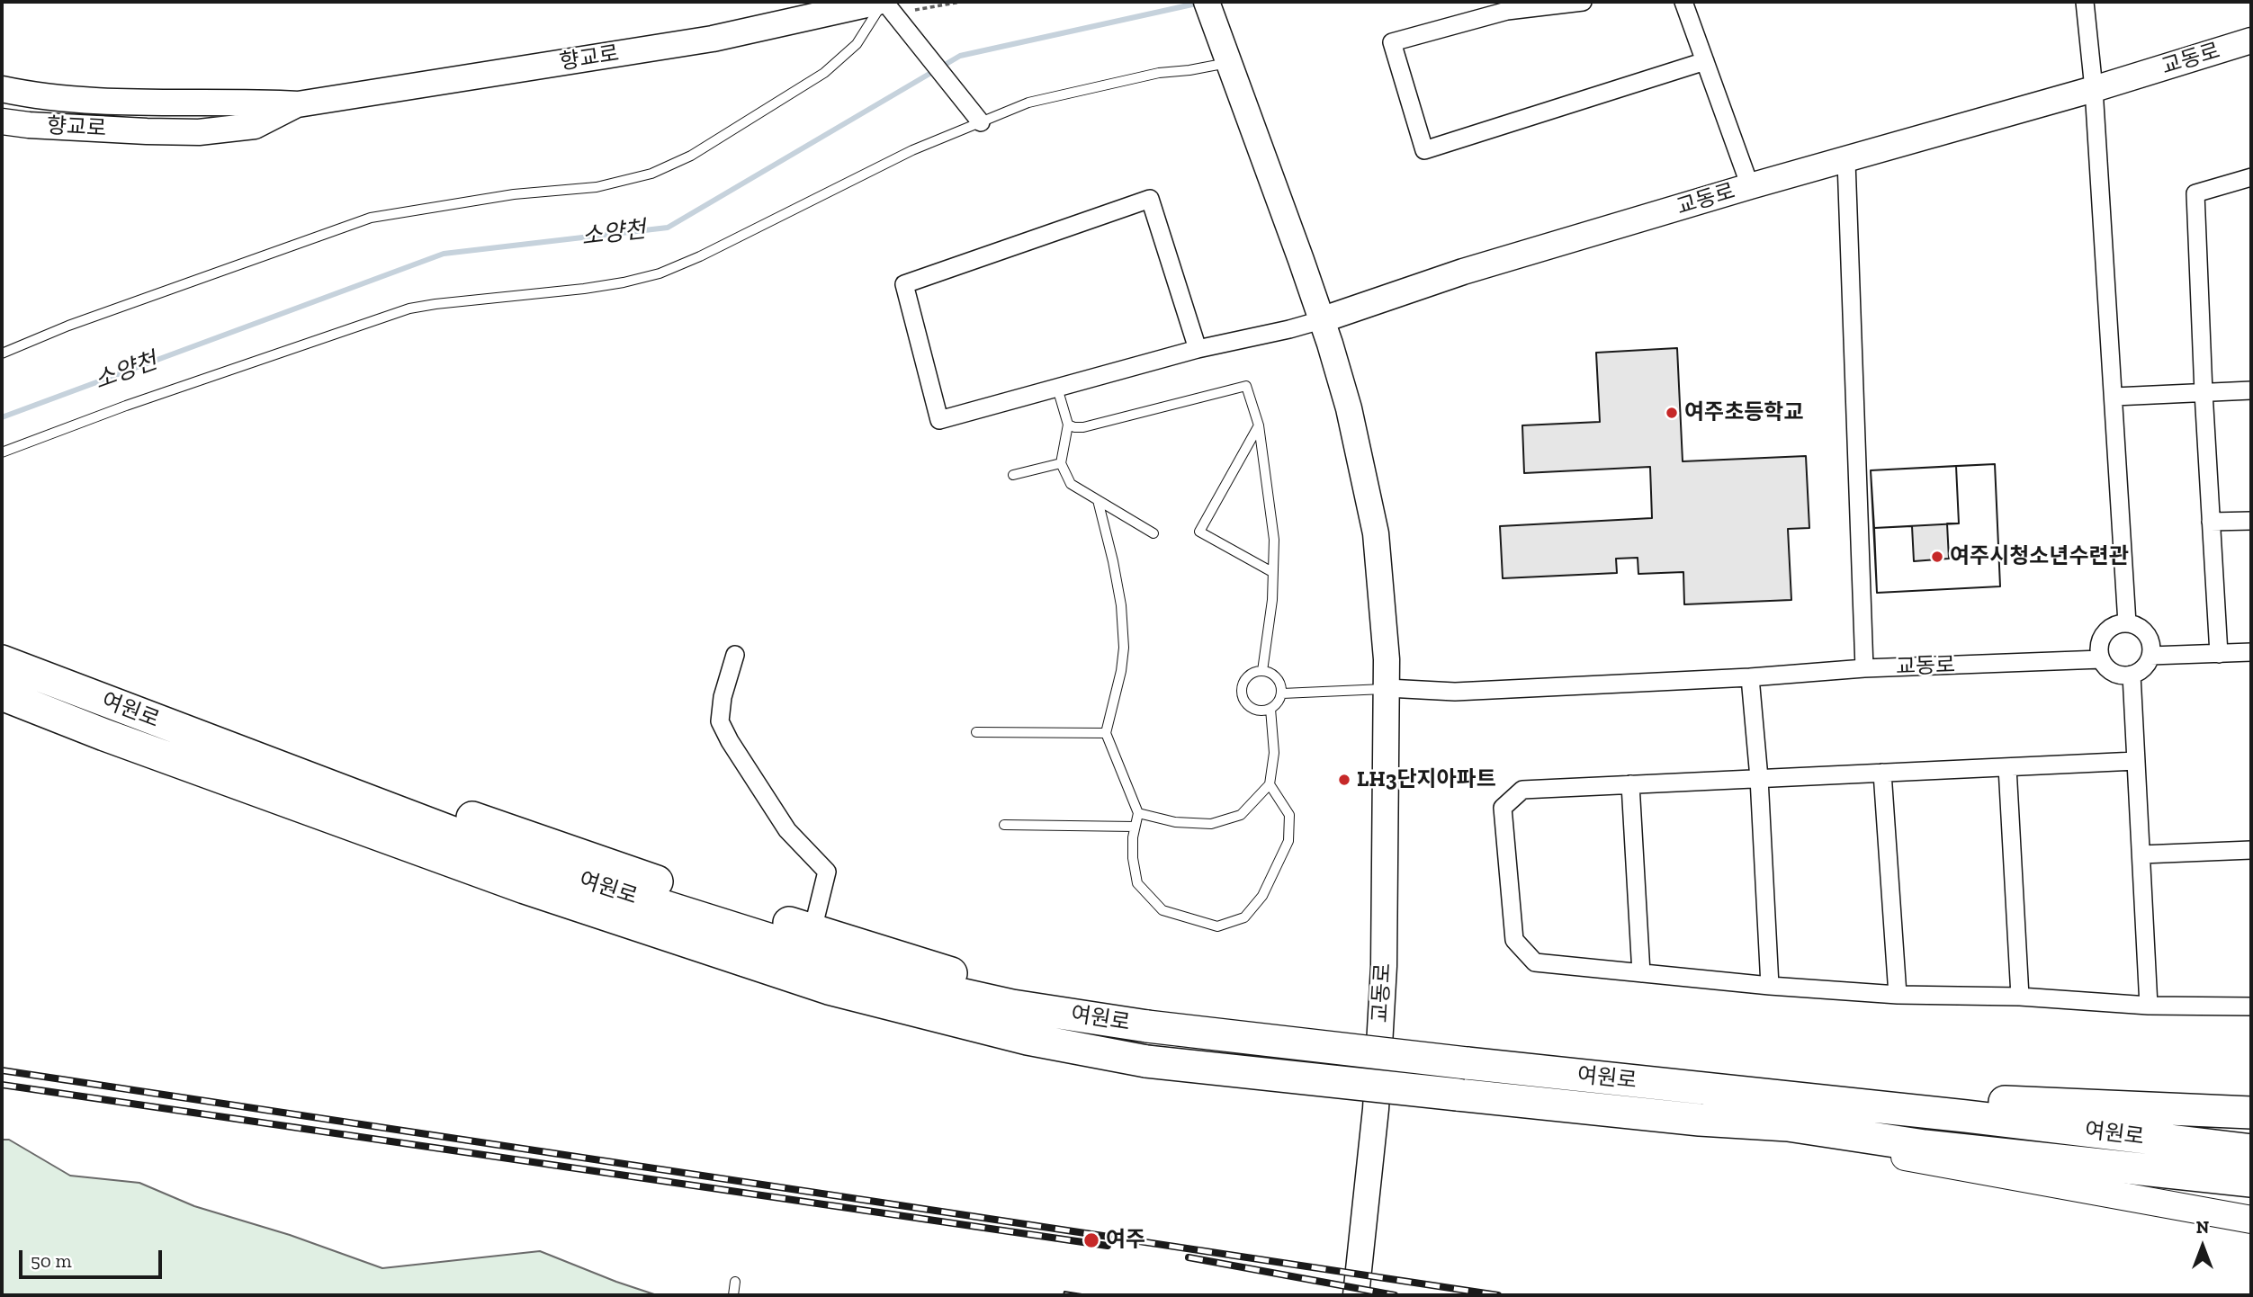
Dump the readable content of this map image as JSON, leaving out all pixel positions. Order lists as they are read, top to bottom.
{
  "streets": {
    "highway": ["여원로"],
    "street": ["향교로", "교동로"]
  },
  "water": ["소양천"],
  "places": [
    "여주초등학교",
    "여주시청소년수련관",
    "LH3단지아파트",
    "여주"
  ],
  "scale_bar": "50 m",
  "north": "top"
}
